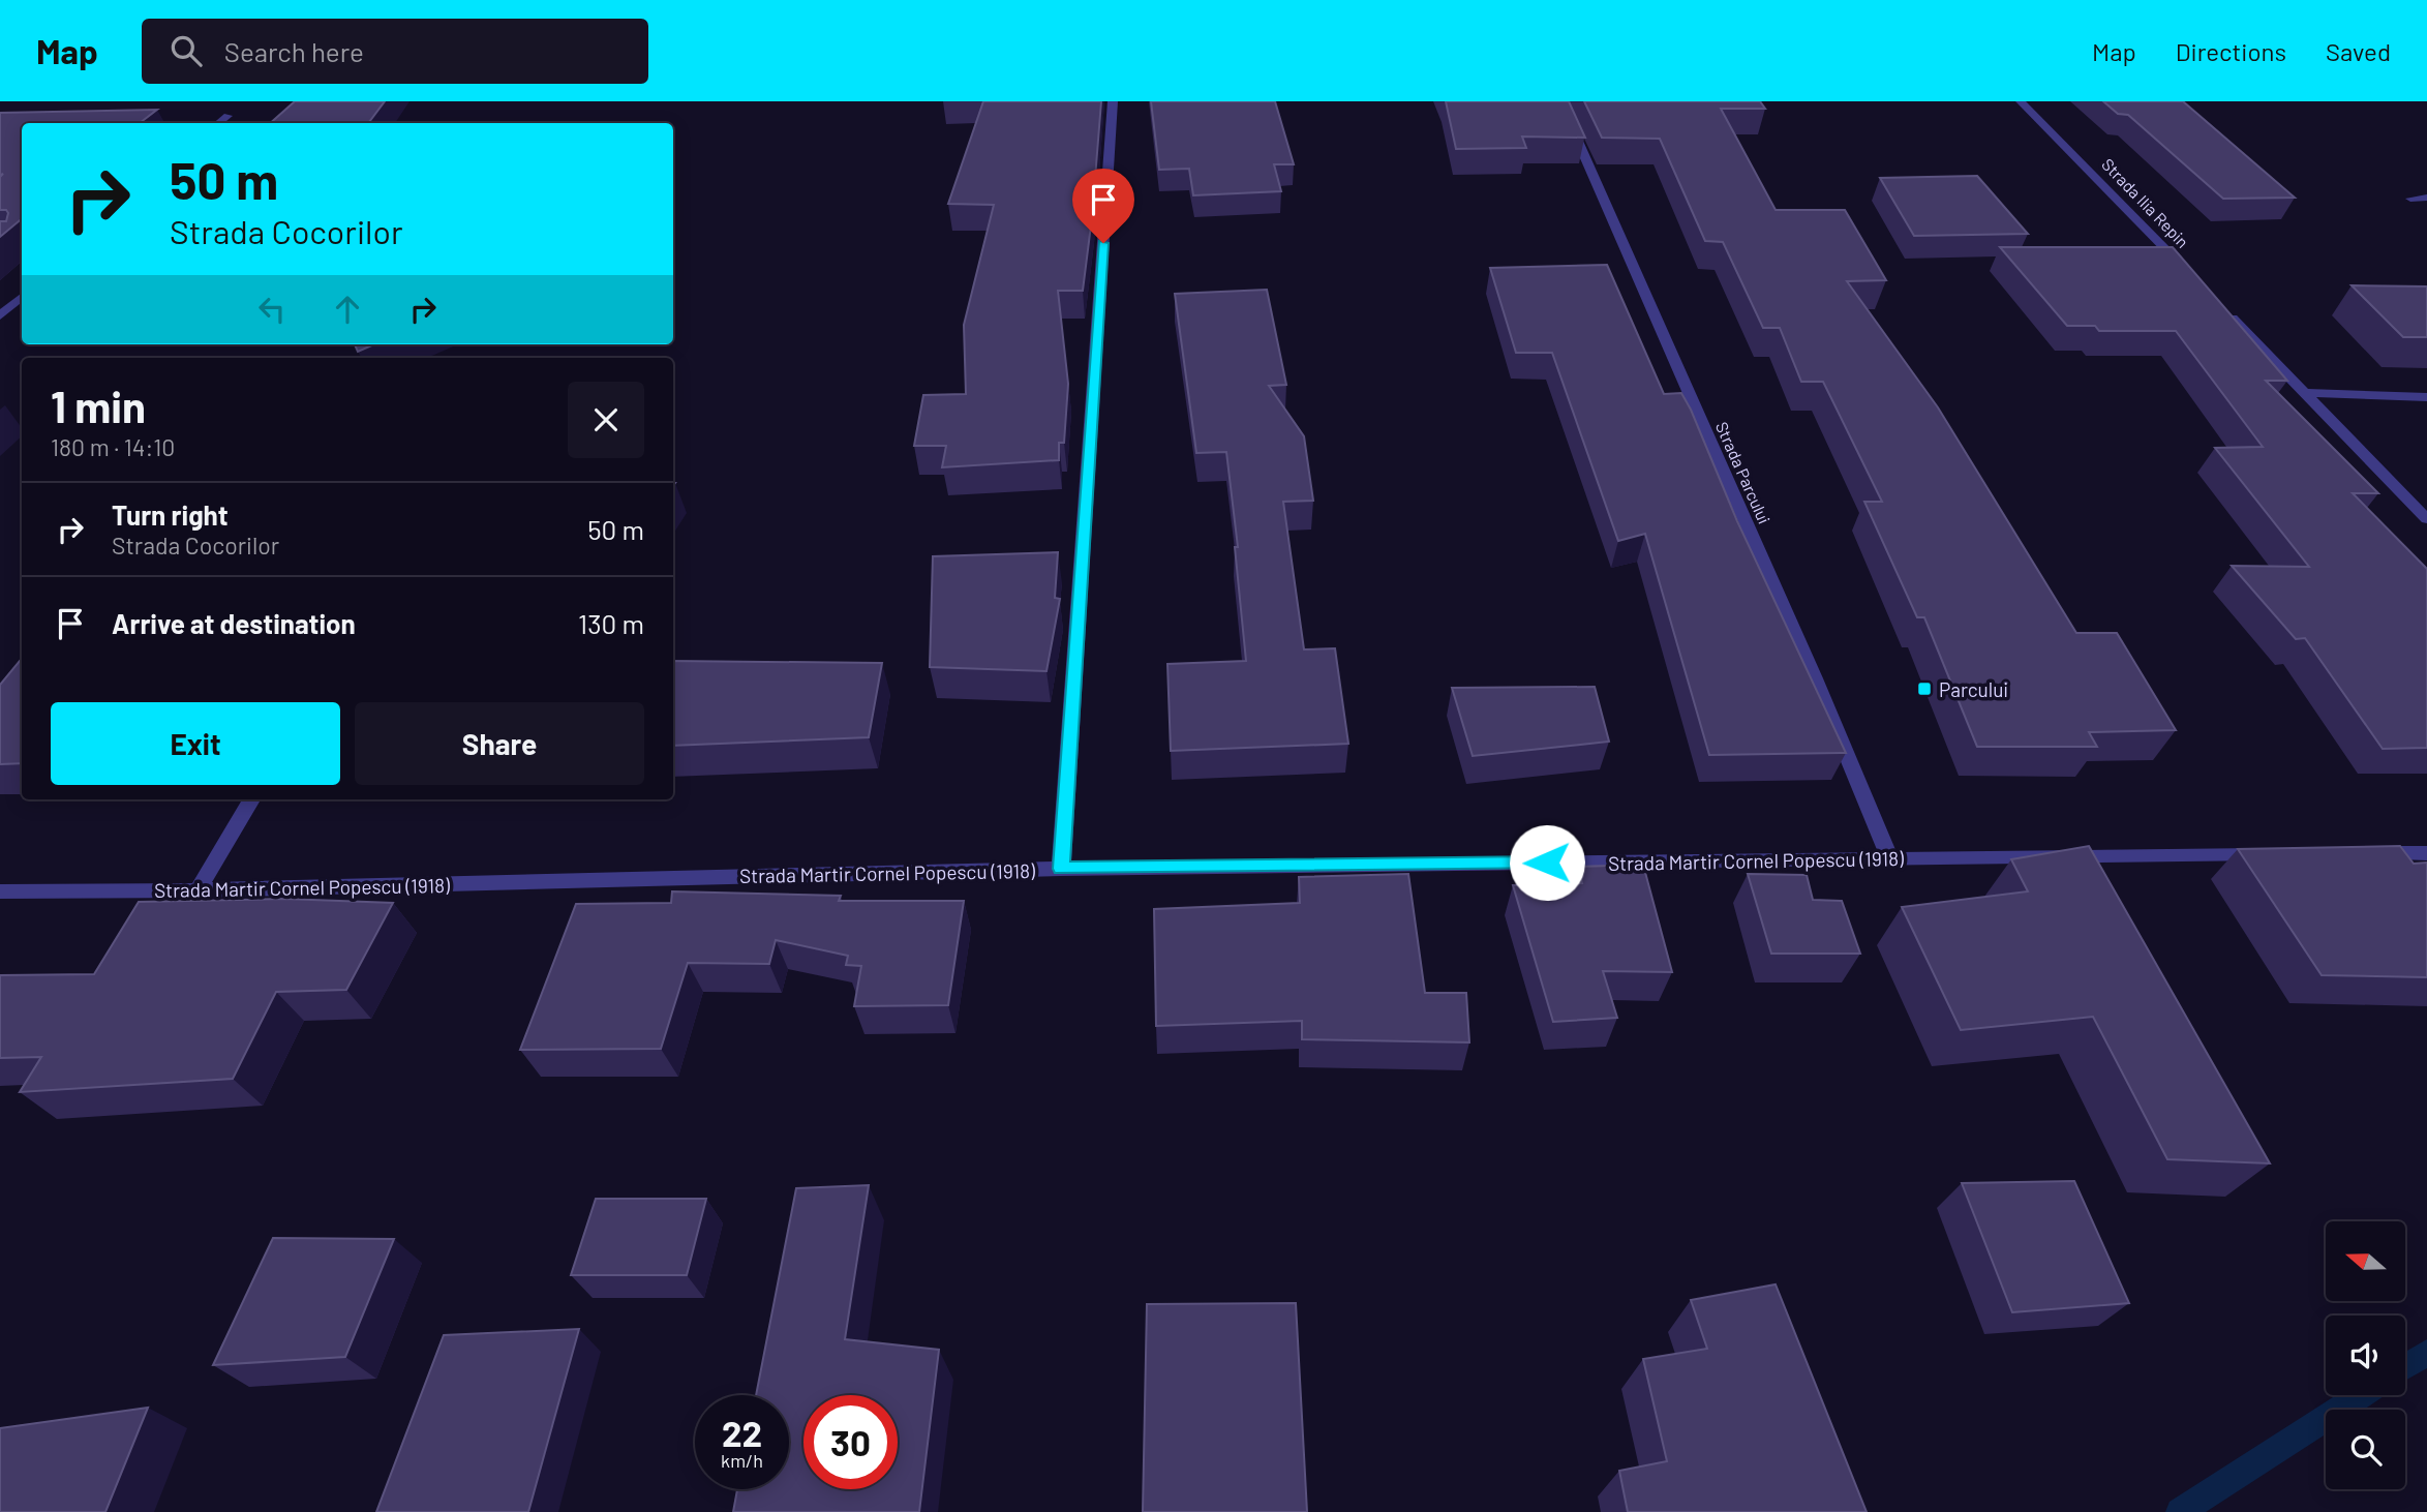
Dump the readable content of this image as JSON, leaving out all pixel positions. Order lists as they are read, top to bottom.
{
  "streets": {
    "street": ["Strada Ilia Repin", "Strada Parcului", "Strada Martir Cornel Popescu (1918)"]
  },
  "crossings": [
    ["Strada Parcului", "Strada Martir Cornel Popescu (1918)"]
  ],
  "places": {
    "transit": ["Parcului"]
  },
  "north": "left",
  "page": {
    "header": "Map",
    "search": "Search here",
    "nav": ["Map", "Directions", "Saved"],
    "turn": ["50 m", "Strada Cocorilor"],
    "heading": ["1 min", "180 m · 14:10"],
    "list": [
      {
        "name": "Turn right",
        "note": "Strada Cocorilor",
        "value": "50 m"
      },
      {
        "name": "Arrive at destination",
        "value": "130 m"
      }
    ],
    "buttons": ["Exit", "Share"],
    "speed": "22 km/h",
    "limit": "30"
  }
}
